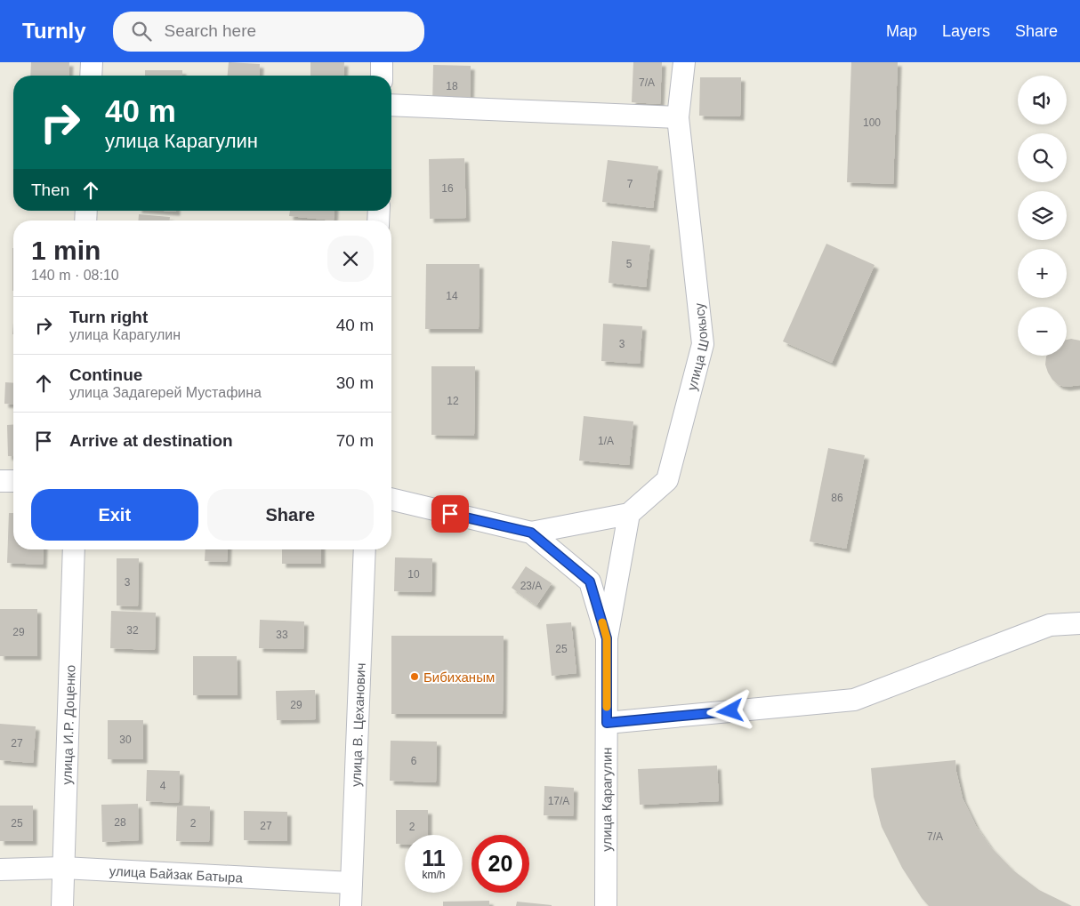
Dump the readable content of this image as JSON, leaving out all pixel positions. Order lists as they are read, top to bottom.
{
  "streets": {
    "street": [
      "улица Шокысу",
      "улица И.Р. Доценко",
      "улица В. Цеханович",
      "улица Карагулин",
      "улица Байзак Батыра"
    ]
  },
  "crossings": [
    ["улица И.Р. Доценко", "улица Байзак Батыра"],
    ["улица В. Цеханович", "улица Байзак Батыра"]
  ],
  "places": ["Бибиханым"],
  "house_numbers": [
    "7/А",
    "18",
    "100",
    "7",
    "16",
    "5",
    "14",
    "3",
    "12",
    "1/А",
    "86",
    "10",
    "3",
    "23/А",
    "32",
    "29",
    "33",
    "25",
    "29",
    "30",
    "27",
    "6",
    "4",
    "17/А",
    "28",
    "25",
    "2",
    "27",
    "2",
    "7/А"
  ],
  "page": {
    "header": "Turnly",
    "search": "Search here",
    "nav": ["Map", "Layers", "Share"],
    "map_buttons": ["+", "−"],
    "turn": ["40 m", "улица Карагулин"],
    "then": "Then",
    "heading": ["1 min", "140 m · 08:10"],
    "list": [
      {
        "name": "Turn right",
        "note": "улица Карагулин",
        "value": "40 m"
      },
      {
        "name": "Continue",
        "note": "улица Задагерей Мустафина",
        "value": "30 m"
      },
      {
        "name": "Arrive at destination",
        "value": "70 m"
      }
    ],
    "buttons": ["Exit", "Share"],
    "speed": "11 km/h",
    "limit": "20"
  }
}
